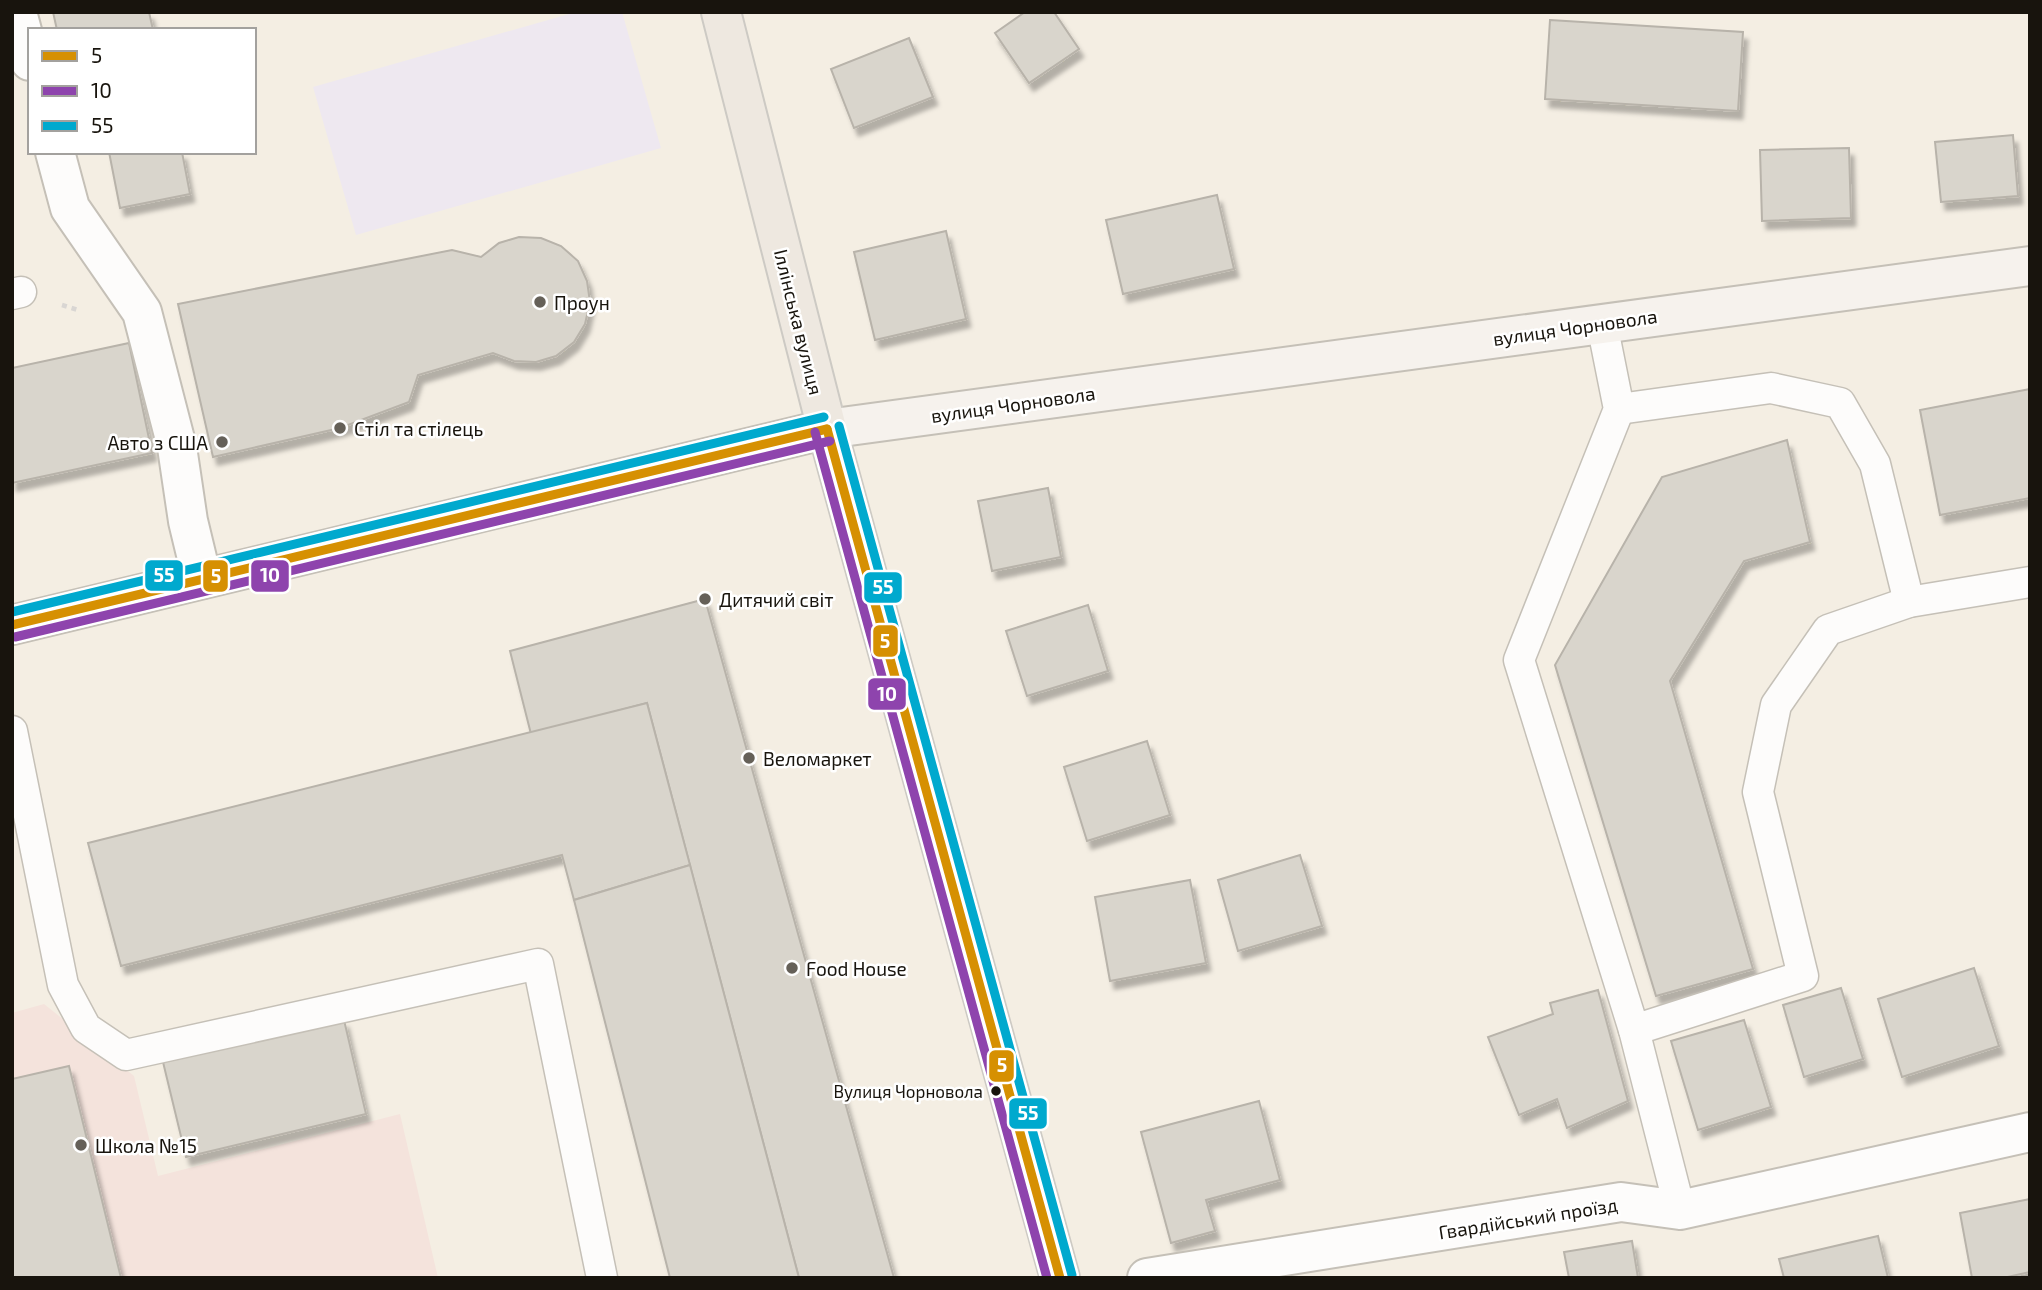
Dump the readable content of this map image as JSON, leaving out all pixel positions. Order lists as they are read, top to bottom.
{
  "streets": {
    "main road": ["Іллінська вулиця", "вулиця Чорновола"],
    "street": ["Гвардійський проїзд"]
  },
  "crossings": [
    ["Іллінська вулиця", "вулиця Чорновола"]
  ],
  "places": [
    "Проун",
    "Стіл та стілець",
    "Авто з США",
    "Дитячий світ",
    "Веломаркет",
    "Food House",
    "Вулиця Чорновола",
    "Школа №15"
  ],
  "lines": ["transit line 55", "transit line 5", "transit line 10"],
  "legend": ["5", "10", "55"]
}
